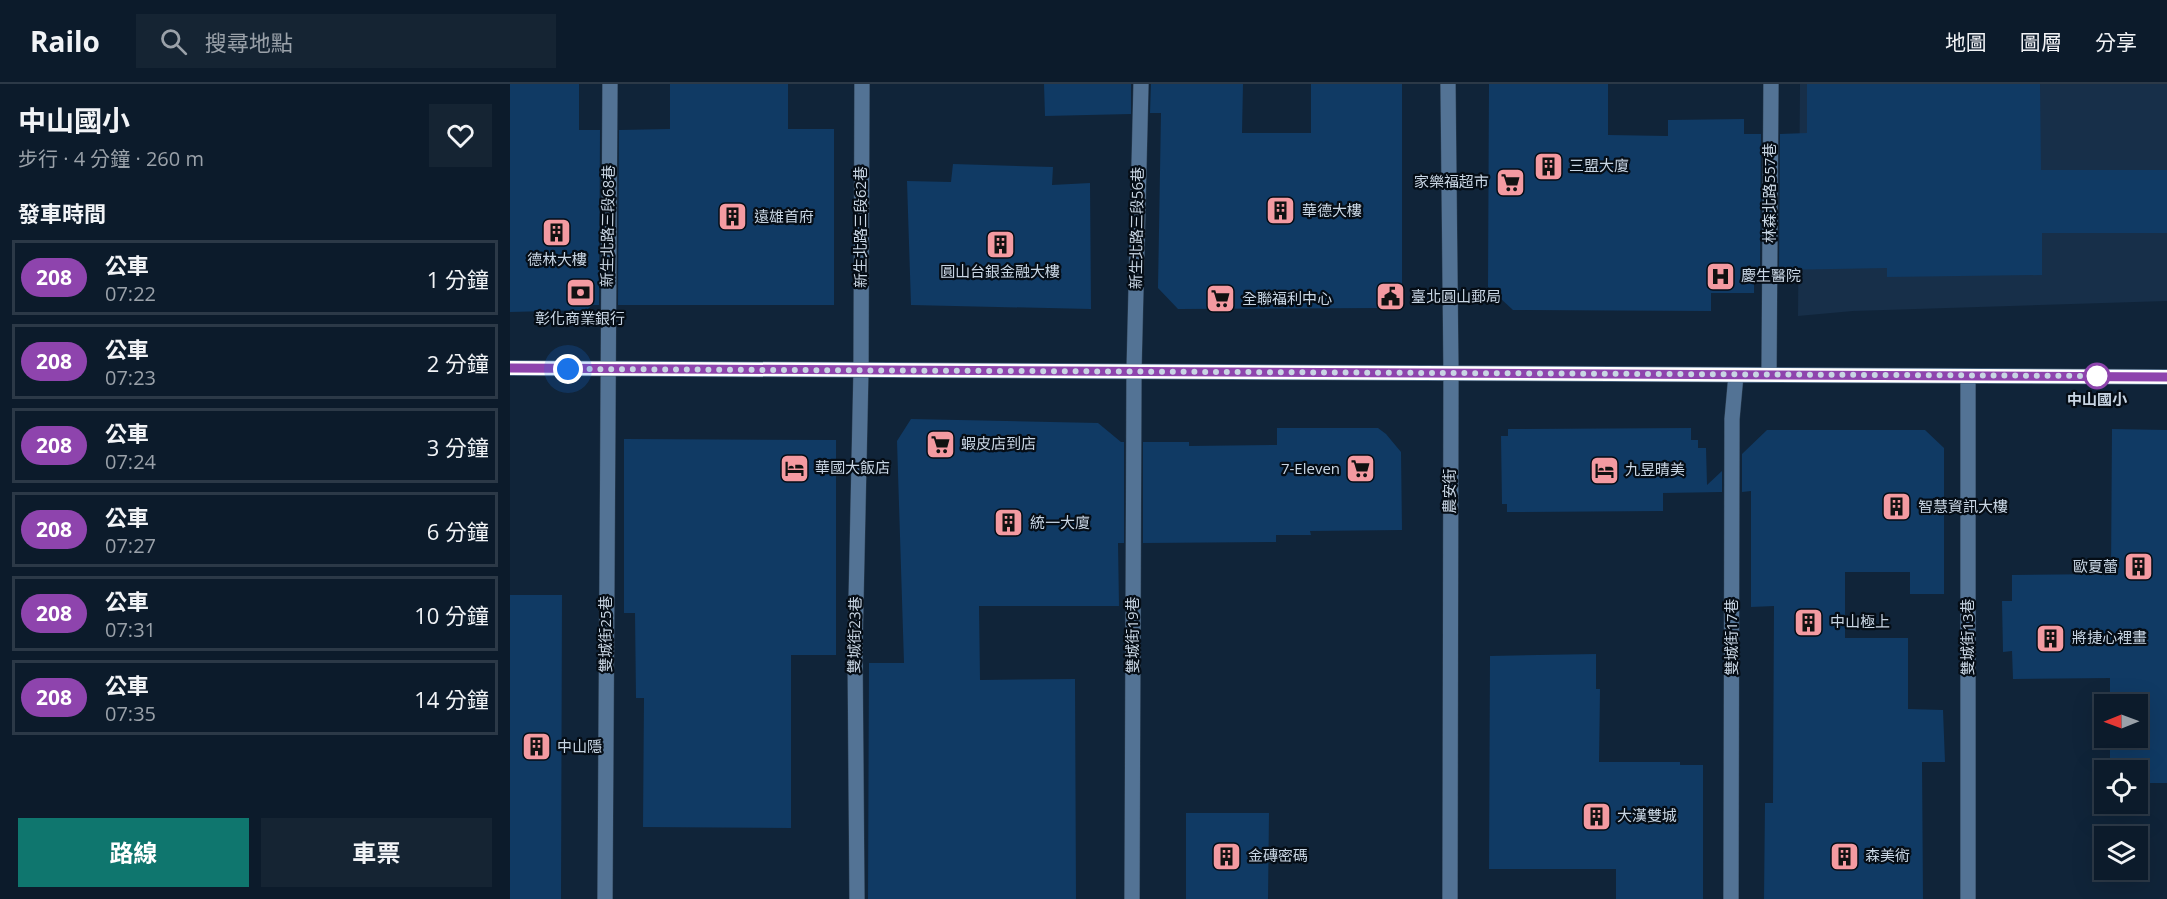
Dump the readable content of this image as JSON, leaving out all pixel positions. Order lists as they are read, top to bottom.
{
  "streets": {
    "street": [
      "林森北路557巷",
      "新生北路三段68巷",
      "新生北路三段62巷",
      "新生北路三段56巷",
      "農安街",
      "雙城街25巷",
      "雙城街23巷",
      "雙城街19巷",
      "雙城街17巷",
      "雙城街13巷"
    ]
  },
  "crossings": [
    ["新生北路三段68巷", "雙城街25巷"],
    ["新生北路三段62巷", "雙城街23巷"],
    ["新生北路三段56巷", "雙城街19巷"]
  ],
  "places": {
    "building": [
      "三盟大廈",
      "華德大樓",
      "遠雄首府",
      "德林大樓",
      "圓山台銀金融大樓",
      "智慧資訊大樓",
      "統一大廈",
      "歐夏蕾",
      "中山極上",
      "將捷心裡畫",
      "中山隱",
      "大漢雙城",
      "金磚密碼",
      "森美術"
    ],
    "supermarket": [
      "家樂福超市",
      "全聯福利中心",
      "蝦皮店到店",
      "7-Eleven"
    ],
    "hospital": ["慶生醫院"],
    "bank": ["彰化商業銀行"],
    "public building": ["臺北圓山郵局"],
    "other": ["中山國小"],
    "hotel": ["華國大飯店", "九昱晴美"]
  },
  "lines": ["bus line 208"],
  "north": "left",
  "page": {
    "header": "Railo",
    "search": "搜尋地點",
    "nav": ["地圖", "圖層", "分享"],
    "heading": [
      ["中山國小", "步行 · 4 分鐘 · 260 m"],
      "發車時間"
    ],
    "list": [
      {
        "mark": "208",
        "name": "公車",
        "note": "07:22",
        "value": "1 分鐘"
      },
      {
        "mark": "208",
        "name": "公車",
        "note": "07:23",
        "value": "2 分鐘"
      },
      {
        "mark": "208",
        "name": "公車",
        "note": "07:24",
        "value": "3 分鐘"
      },
      {
        "mark": "208",
        "name": "公車",
        "note": "07:27",
        "value": "6 分鐘"
      },
      {
        "mark": "208",
        "name": "公車",
        "note": "07:31",
        "value": "10 分鐘"
      },
      {
        "mark": "208",
        "name": "公車",
        "note": "07:35",
        "value": "14 分鐘"
      }
    ],
    "buttons": ["路線", "車票"]
  }
}
